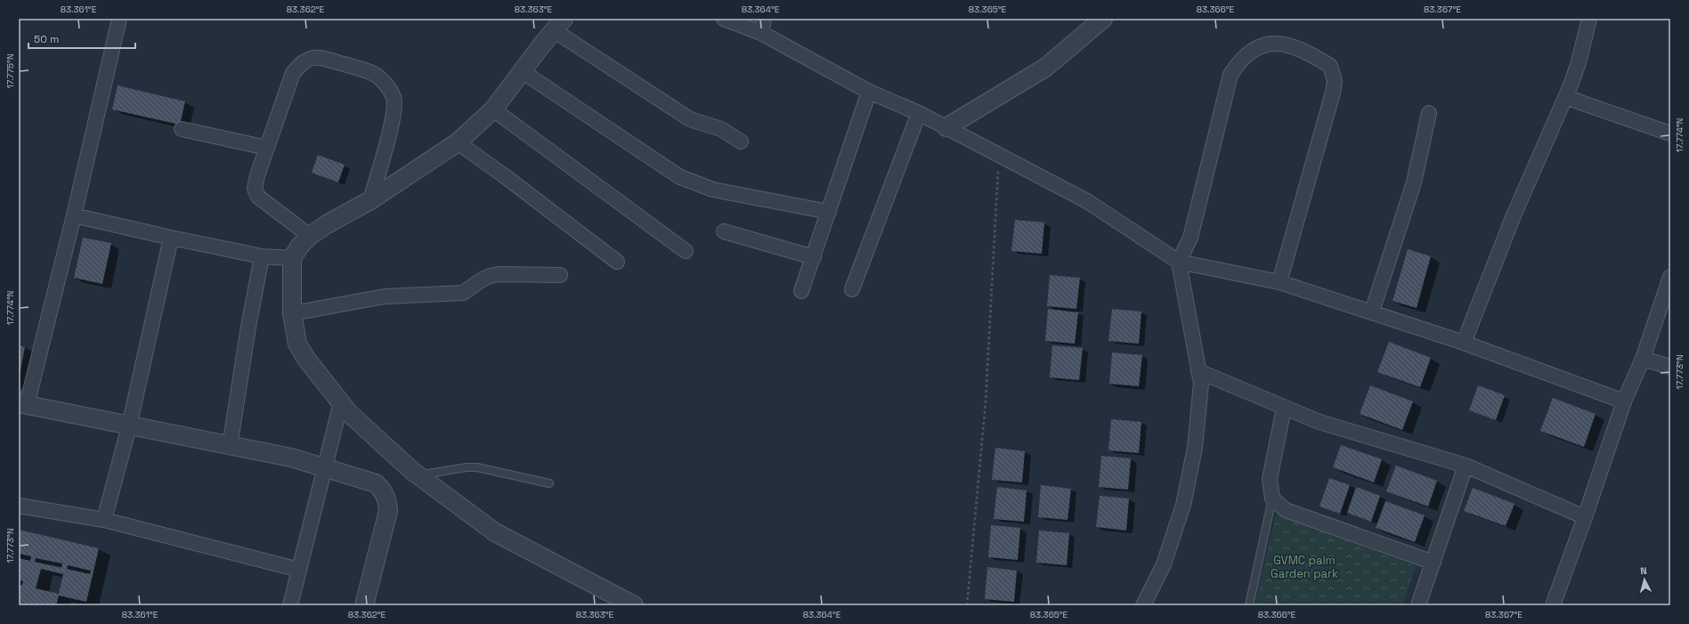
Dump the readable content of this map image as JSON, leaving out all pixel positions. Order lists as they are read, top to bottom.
{
  "parks": ["GVMC palm Garden park"],
  "scale_bar": "50 m",
  "north": "top",
  "coordinates": [
    "83.361°E",
    "83.362°E",
    "83.363°E",
    "83.364°E",
    "83.365°E",
    "83.366°E",
    "83.367°E",
    "17.775°N",
    "17.774°N",
    "17.773°N"
  ]
}
